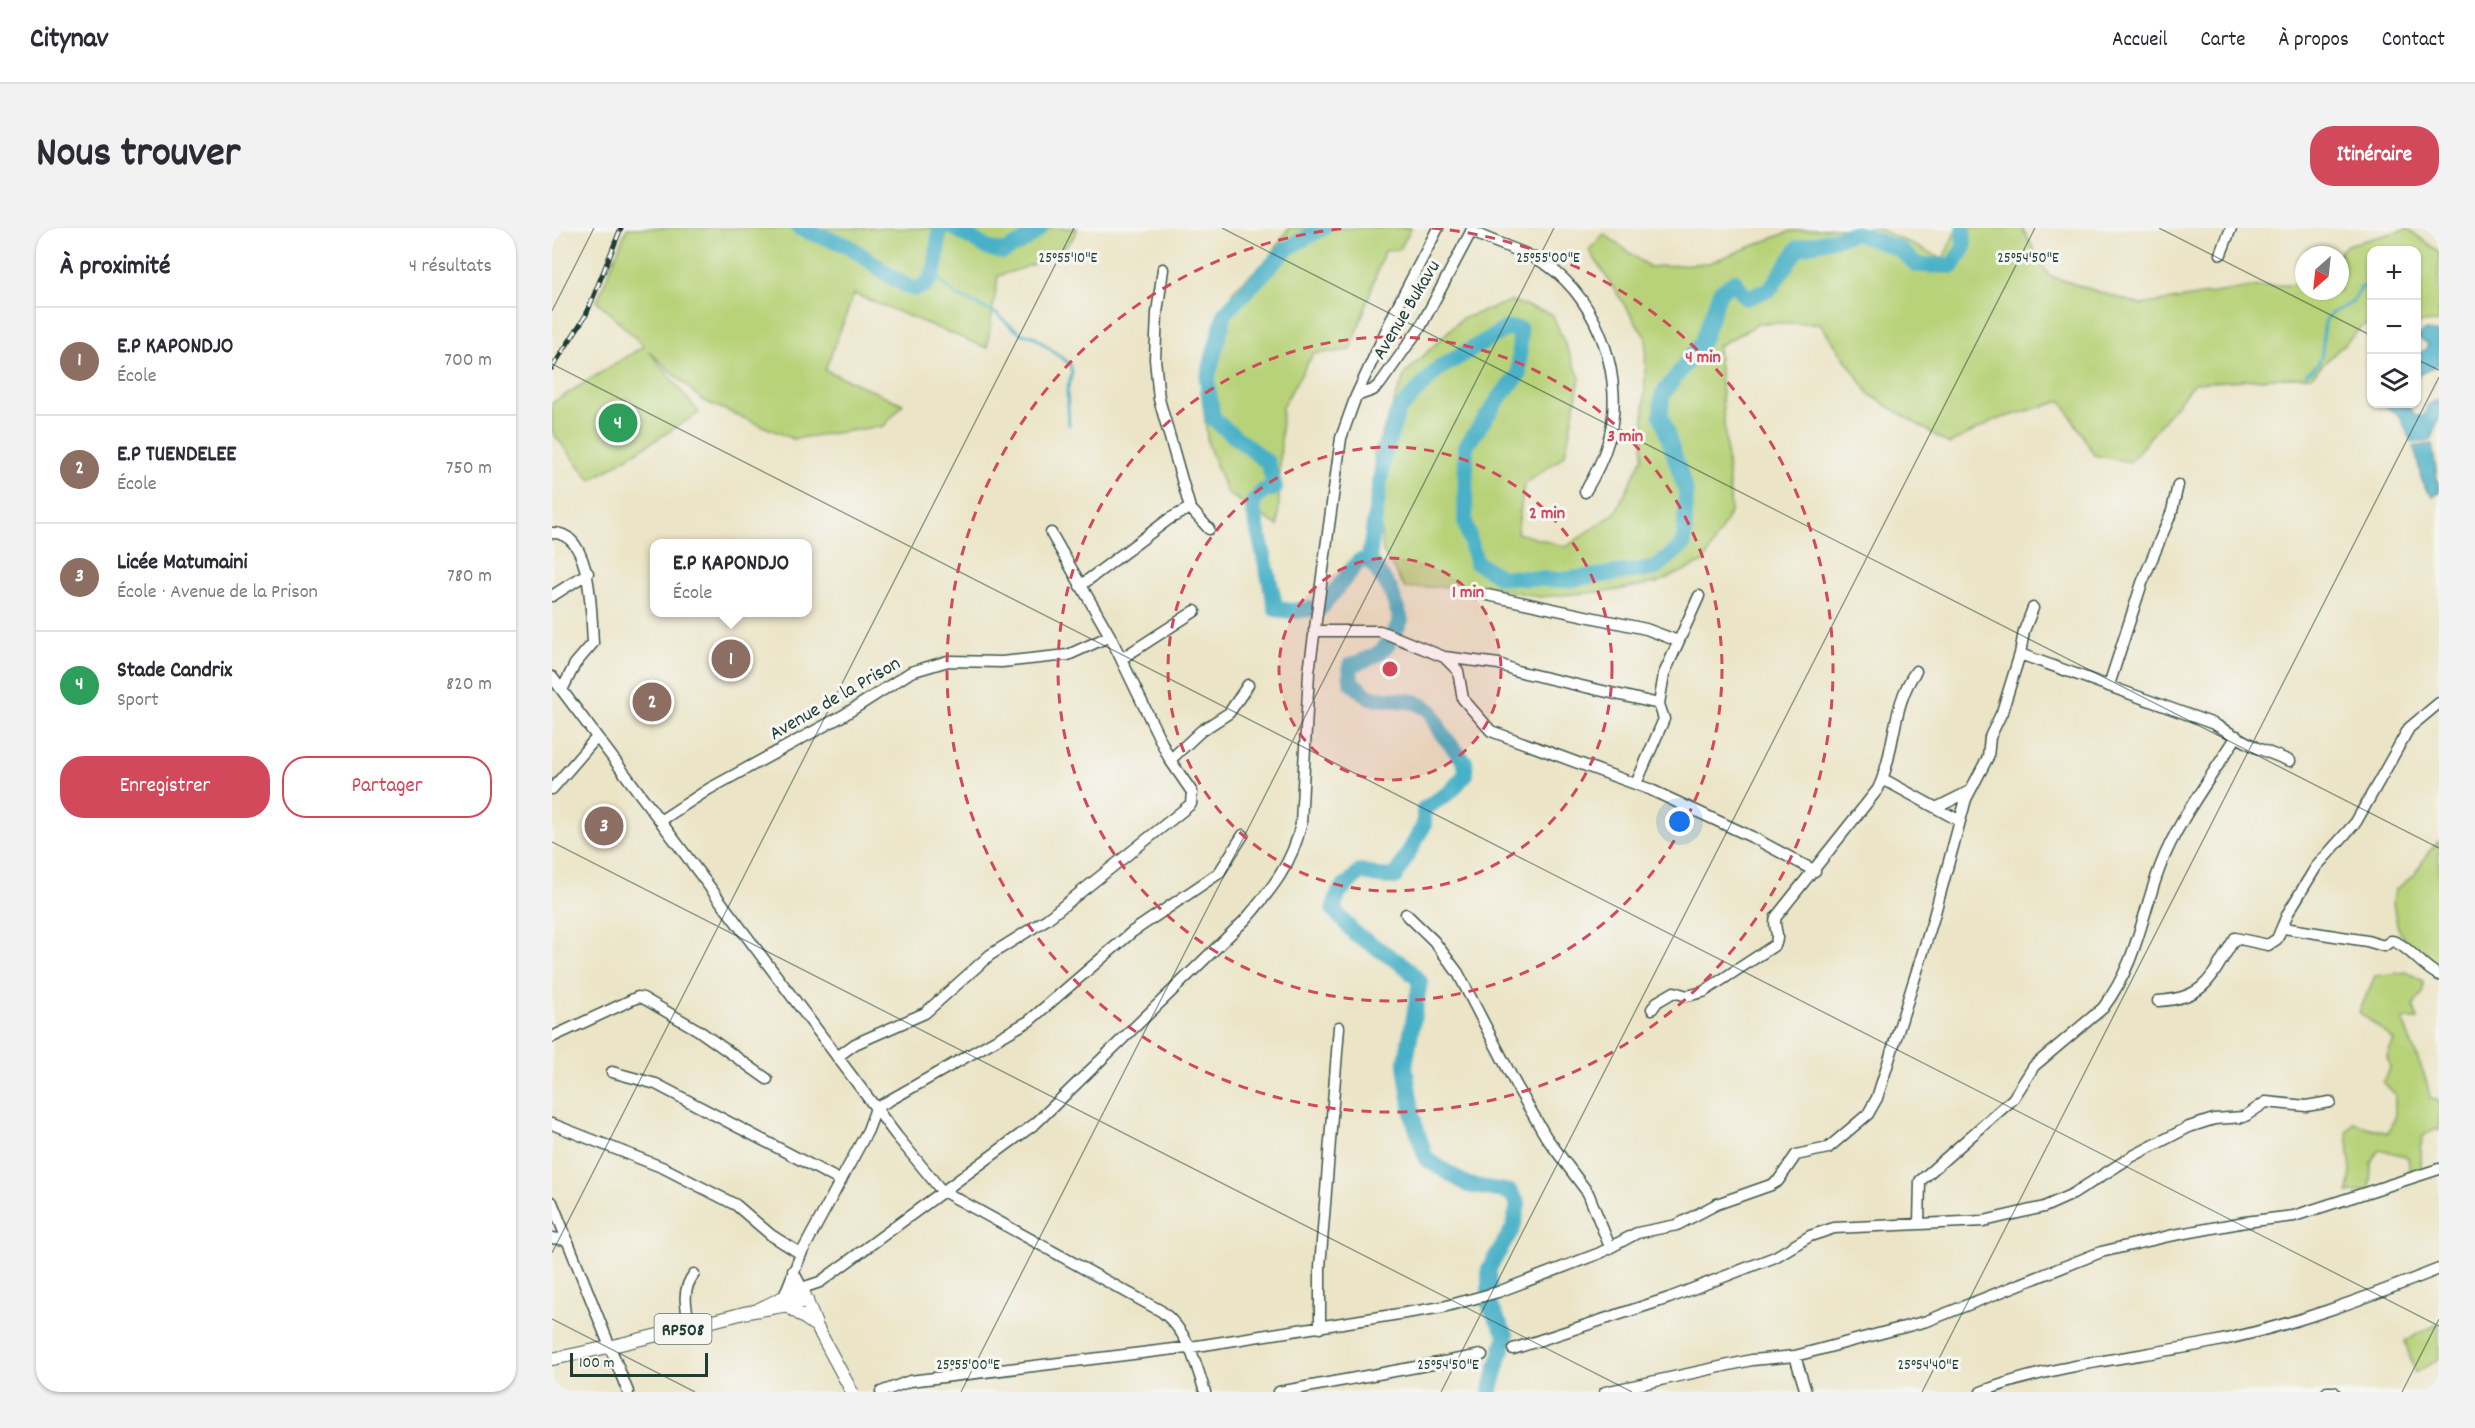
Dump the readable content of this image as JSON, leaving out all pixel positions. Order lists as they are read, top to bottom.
{
  "streets": {
    "main road": ["RP508"],
    "street": ["Avenue Bukavu", "Avenue de la Prison"]
  },
  "scale_bar": "100 m",
  "north": "bottom left",
  "page": {
    "header": "Citynav",
    "nav": [
      "Accueil",
      "Carte",
      "À propos",
      "Contact"
    ],
    "title": "Nous trouver",
    "buttons": [
      "Itinéraire",
      ["Enregistrer", "Partager"]
    ],
    "heading": ["À proximité", "4 résultats"],
    "map_buttons": ["+", "−"],
    "list": [
      {
        "mark": "1",
        "name": "E.P KAPONDJO",
        "note": "École",
        "value": "700 m"
      },
      {
        "mark": "2",
        "name": "E.P TUENDELEE",
        "note": "École",
        "value": "750 m"
      },
      {
        "mark": "3",
        "name": "Licée Matumaini",
        "note": "École · Avenue de la Prison",
        "value": "780 m"
      },
      {
        "mark": "4",
        "name": "Stade Candrix",
        "note": "Sport",
        "value": "820 m"
      }
    ],
    "pins": [
      "4",
      "1",
      "2",
      "3"
    ],
    "popup": ["E.P KAPONDJO", "École"],
    "scale": "100 m"
  },
  "coordinates": [
    "25°55'10\"E",
    "25°55'00\"E",
    "25°54'50\"E",
    "25°54'40\"E"
  ],
  "rings": [
    "4 min",
    "3 min",
    "2 min",
    "1 min"
  ]
}
